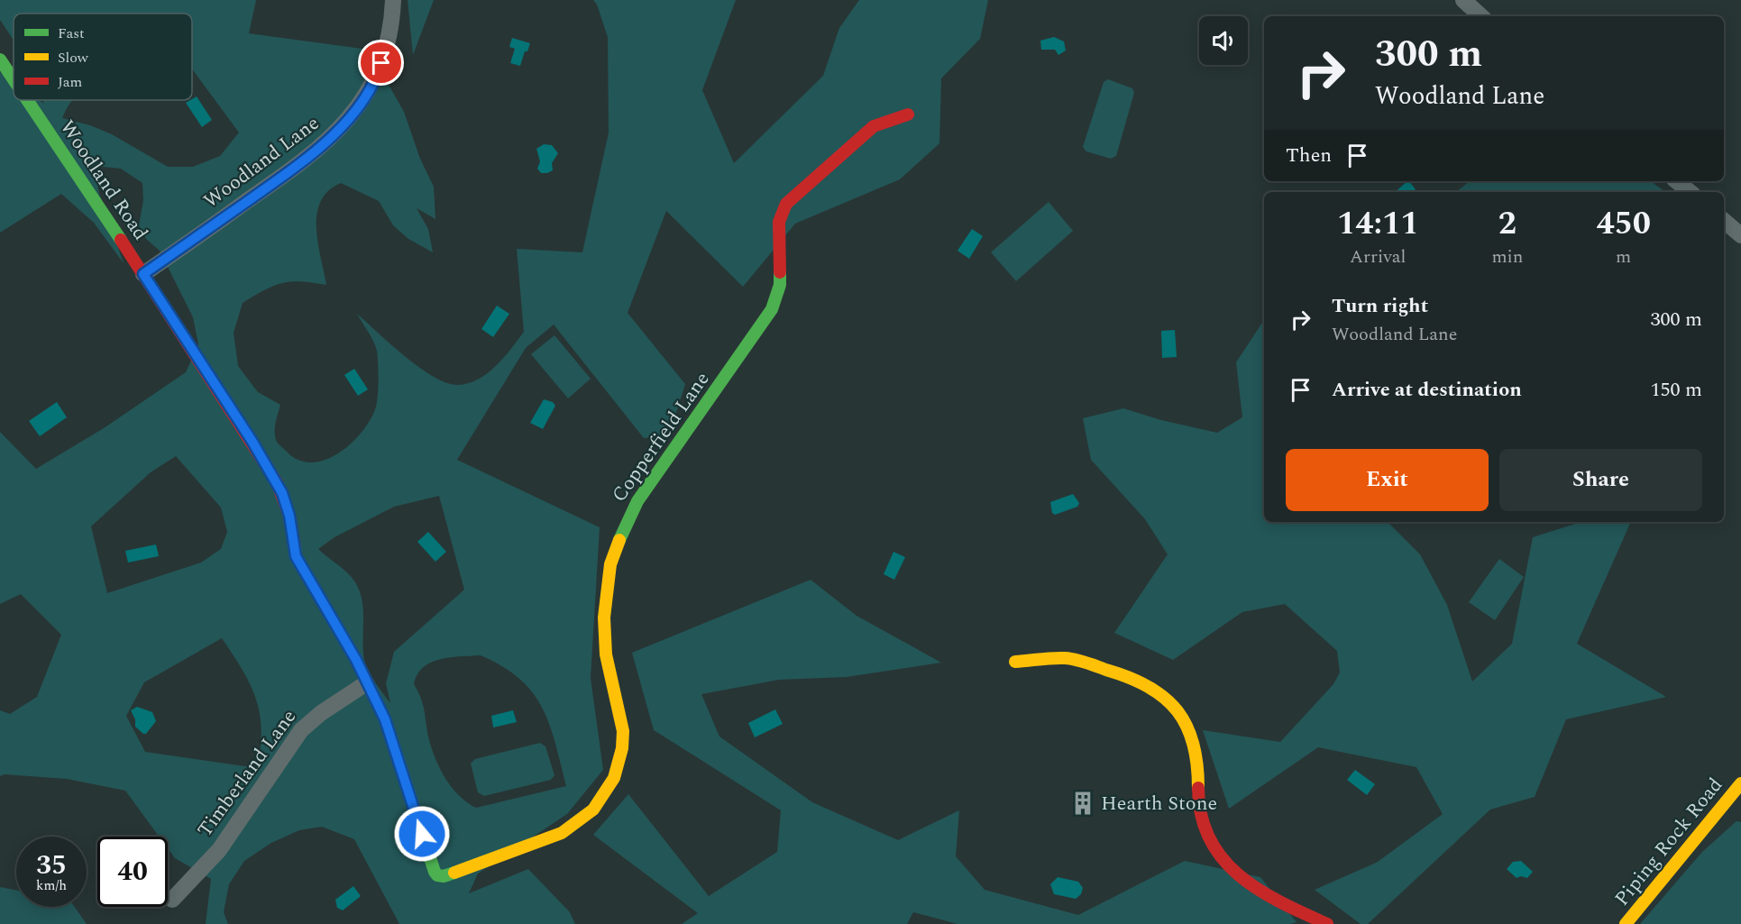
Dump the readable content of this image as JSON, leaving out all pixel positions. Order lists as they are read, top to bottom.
{
  "streets": {
    "street": [
      "Woodland Lane",
      "Woodland Road",
      "Copperfield Lane",
      "Timberland Lane",
      "Piping Rock Road"
    ]
  },
  "crossings": [
    ["Woodland Lane", "Woodland Road"],
    ["Woodland Road", "Copperfield Lane"],
    ["Woodland Road", "Timberland Lane"]
  ],
  "places": {
    "building": ["Hearth Stone"]
  },
  "legend": ["Fast", "Slow", "Jam"],
  "page": {
    "turn": ["300 m", "Woodland Lane"],
    "then": "Then",
    "eta": [
      "14:11",
      "Arrival",
      "2",
      "min",
      "450",
      "m"
    ],
    "list": [
      {
        "name": "Turn right",
        "note": "Woodland Lane",
        "value": "300 m"
      },
      {
        "name": "Arrive at destination",
        "value": "150 m"
      }
    ],
    "buttons": ["Exit", "Share"],
    "speed": "35 km/h",
    "limit": "40"
  }
}
